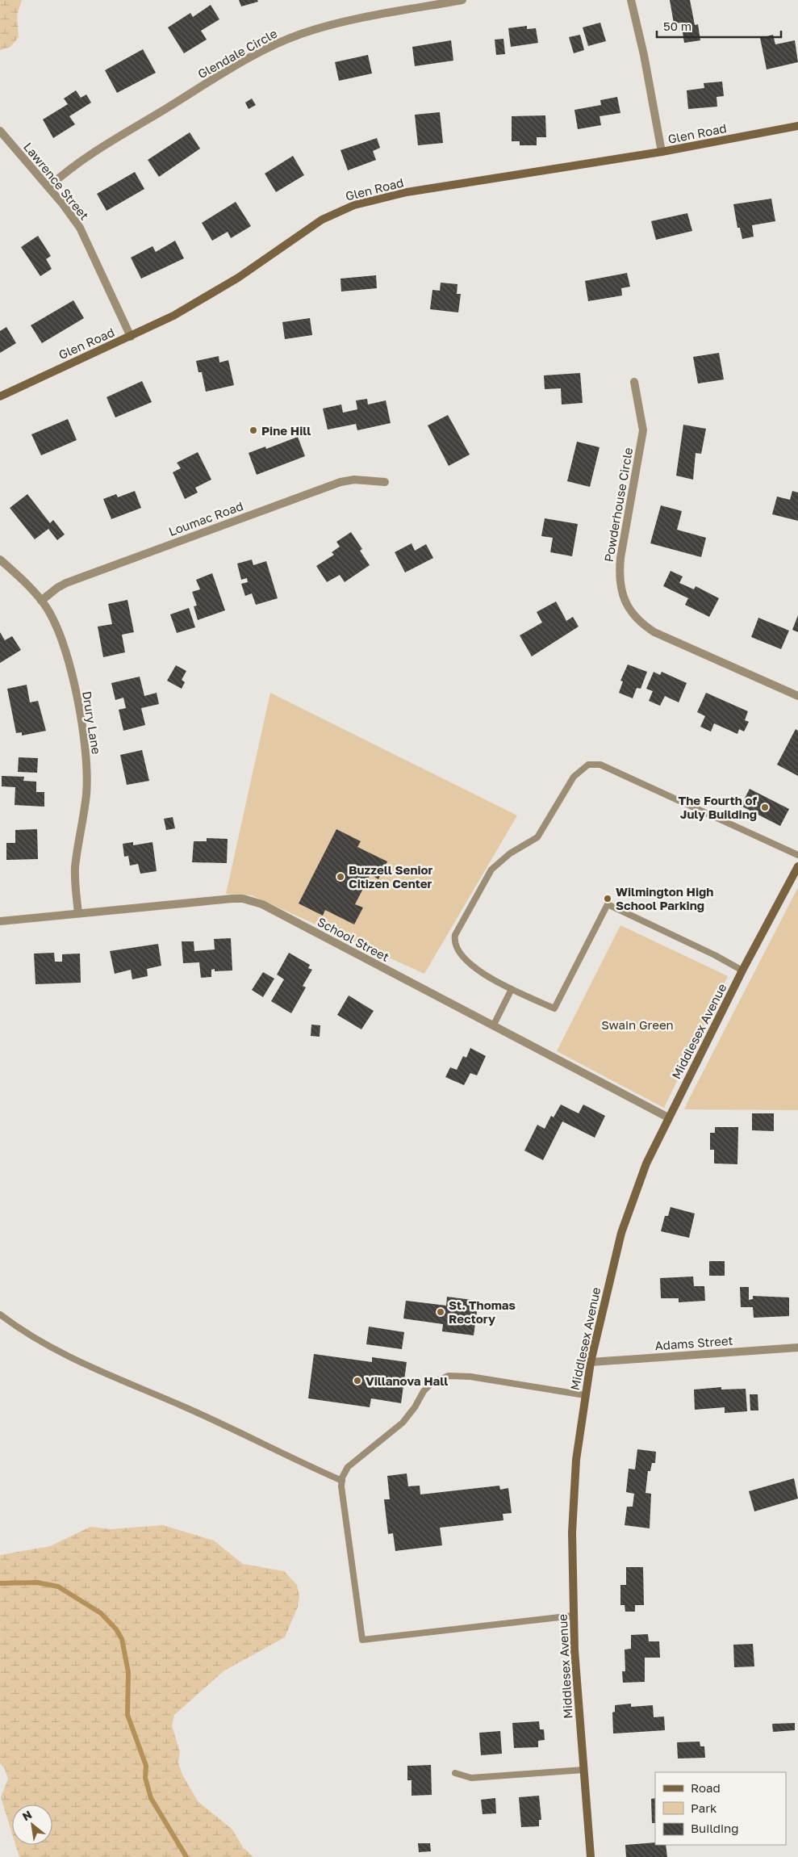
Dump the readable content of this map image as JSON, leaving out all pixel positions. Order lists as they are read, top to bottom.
{
  "streets": {
    "street": [
      "Glendale Circle",
      "Glen Road",
      "Lawrence Street",
      "Powderhouse Circle",
      "Loumac Road",
      "Drury Lane",
      "School Street",
      "Middlesex Avenue",
      "Adams Street"
    ]
  },
  "crossings": [
    ["Glendale Circle", "Lawrence Street"],
    ["Glen Road", "Lawrence Street"],
    ["Loumac Road", "Drury Lane"],
    ["Drury Lane", "School Street"],
    ["School Street", "Middlesex Avenue"],
    ["Middlesex Avenue", "Adams Street"]
  ],
  "parks": ["Swain Green"],
  "places": [
    "Pine Hill",
    "The Fourth of July Building",
    "Buzzell Senior Citizen Center",
    "Wilmington High School Parking",
    "St. Thomas Rectory",
    "Villanova Hall"
  ],
  "legend": ["Road", "Park", "Building"],
  "scale_bar": "50 m",
  "north": "top left"
}
